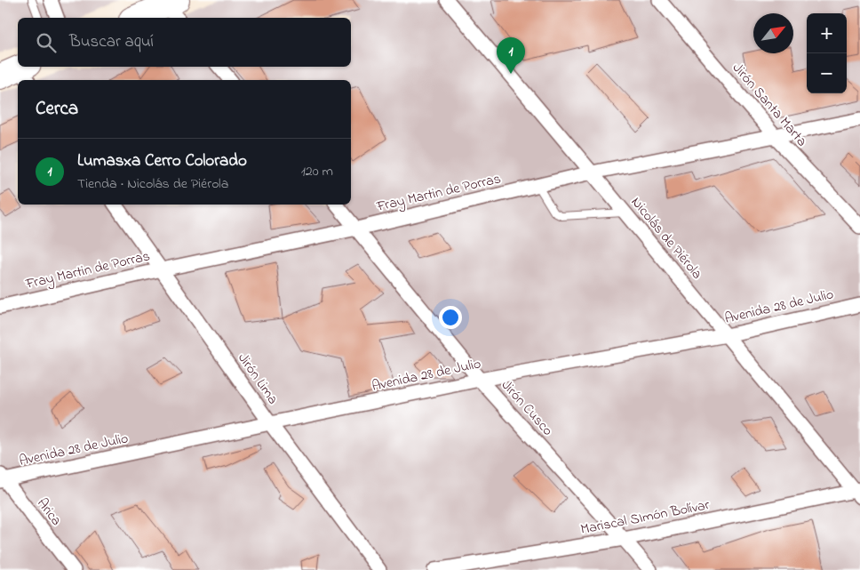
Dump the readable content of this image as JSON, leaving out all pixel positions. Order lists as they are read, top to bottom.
{
  "streets": {
    "street": [
      "Jirón Santa Marta",
      "Fray Martin de Porras",
      "Nicolás de Piérola",
      "Avenida 28 de Julio",
      "Jirón Lima",
      "Jirón Cusco",
      "Arica",
      "Mariscal SImón Bolívar"
    ]
  },
  "crossings": [
    ["Jirón Santa Marta", "Fray Martin de Porras"],
    ["Fray Martin de Porras", "Nicolás de Piérola"],
    ["Fray Martin de Porras", "Jirón Lima"],
    ["Fray Martin de Porras", "Jirón Cusco"],
    ["Nicolás de Piérola", "Avenida 28 de Julio"],
    ["Nicolás de Piérola", "Mariscal SImón Bolívar"],
    ["Avenida 28 de Julio", "Jirón Lima"],
    ["Avenida 28 de Julio", "Jirón Cusco"],
    ["Avenida 28 de Julio", "Arica"],
    ["Jirón Cusco", "Mariscal SImón Bolívar"]
  ],
  "north": "top right",
  "page": {
    "map_buttons": ["+", "−"],
    "search": "Buscar aquí",
    "pins": "1",
    "heading": "Cerca",
    "list": [
      {
        "mark": "1",
        "name": "Lumasxa Cerro Colorado",
        "note": "Tienda · Nicolás de Piérola",
        "value": "120 m"
      }
    ]
  }
}
